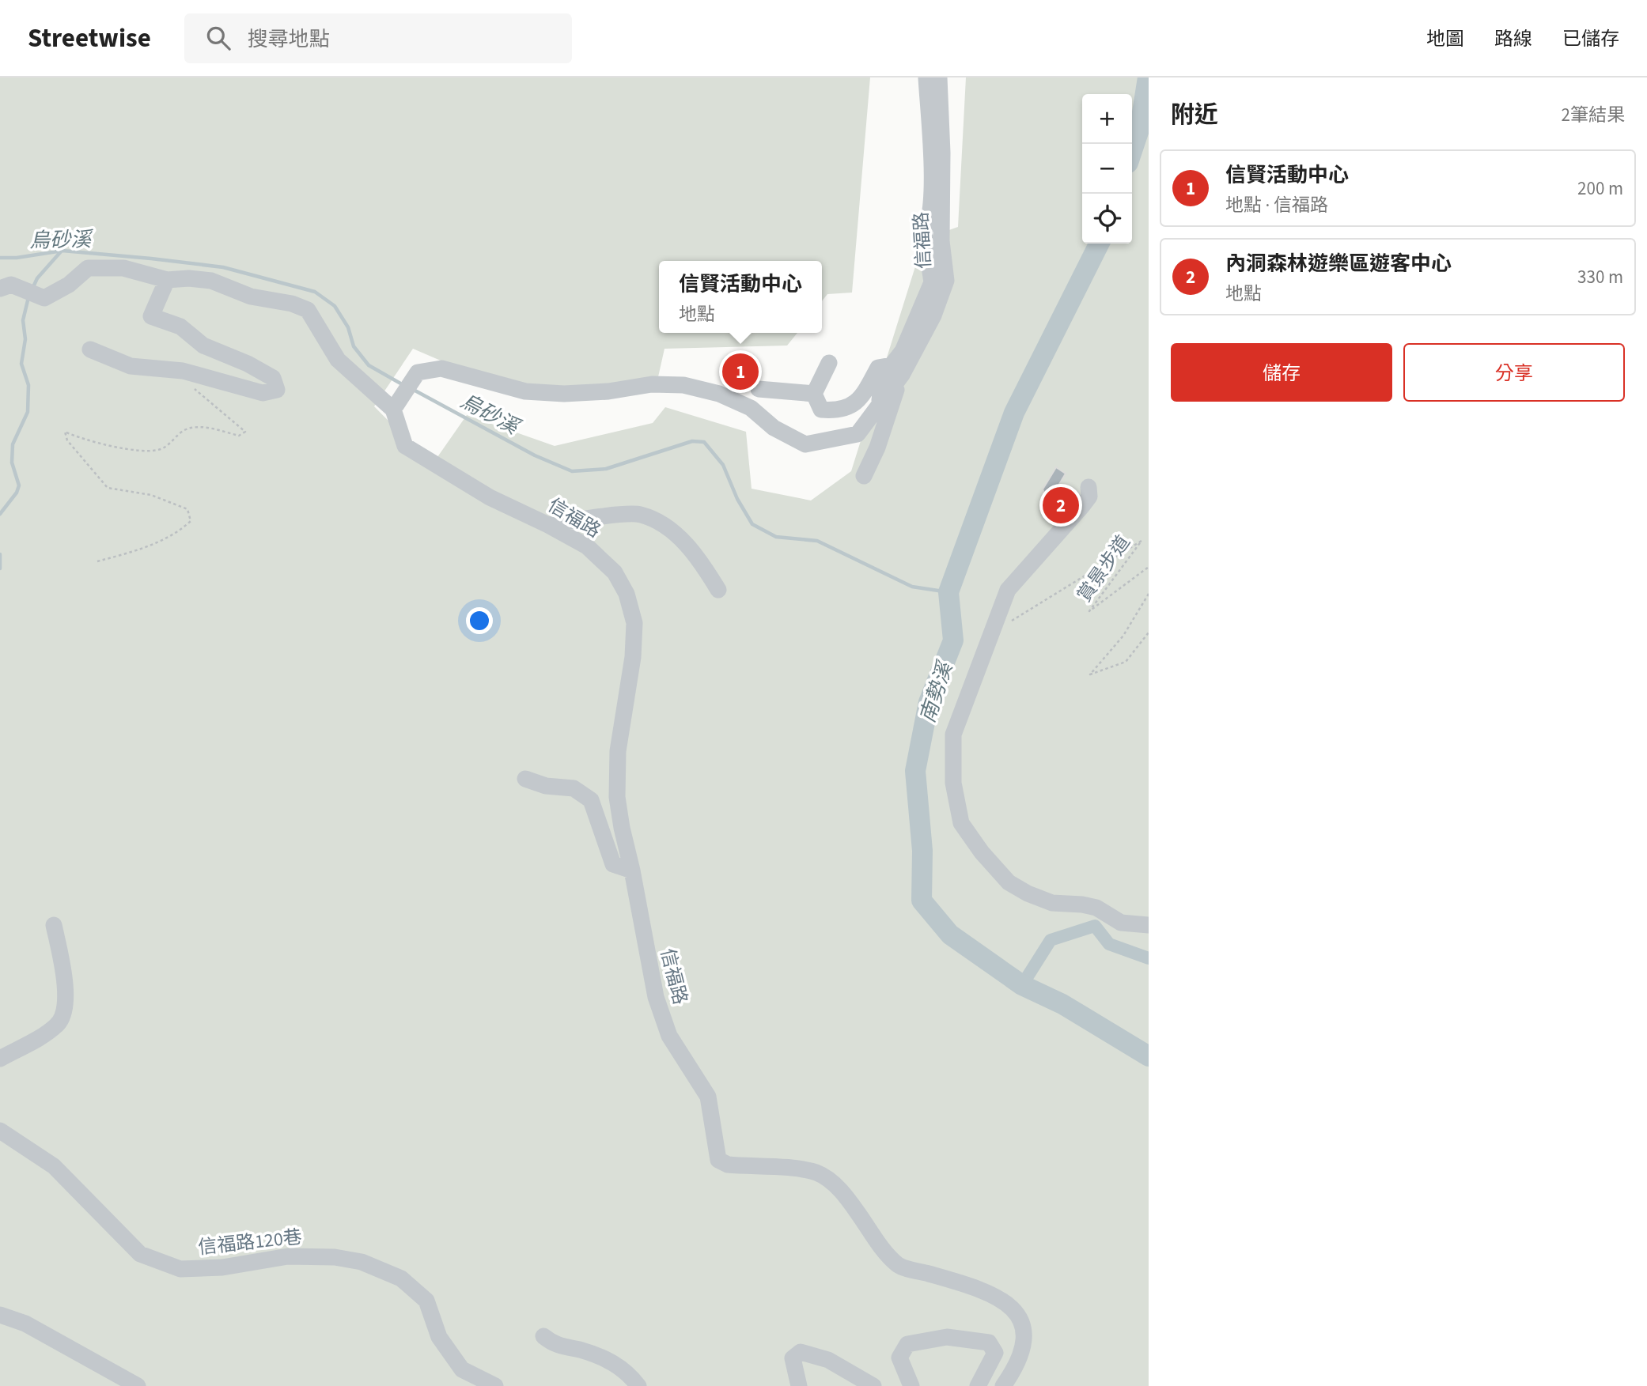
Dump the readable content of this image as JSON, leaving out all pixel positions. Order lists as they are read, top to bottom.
{
  "streets": {
    "street": ["信福路", "信福路120巷"],
    "path": ["賞景步道"]
  },
  "water": ["烏砂溪", "南勢溪"],
  "page": {
    "header": "Streetwise",
    "search": "搜尋地點",
    "nav": ["地圖", "路線", "已儲存"],
    "heading": ["附近", "2筆結果"],
    "map_buttons": ["+", "−"],
    "list": [
      {
        "mark": "1",
        "name": "信賢活動中心",
        "note": "地點 · 信福路",
        "value": "200 m"
      },
      {
        "mark": "2",
        "name": "內洞森林遊樂區遊客中心",
        "note": "地點",
        "value": "330 m"
      }
    ],
    "popup": ["信賢活動中心", "地點"],
    "buttons": ["儲存", "分享"],
    "pins": ["1", "2"]
  }
}
